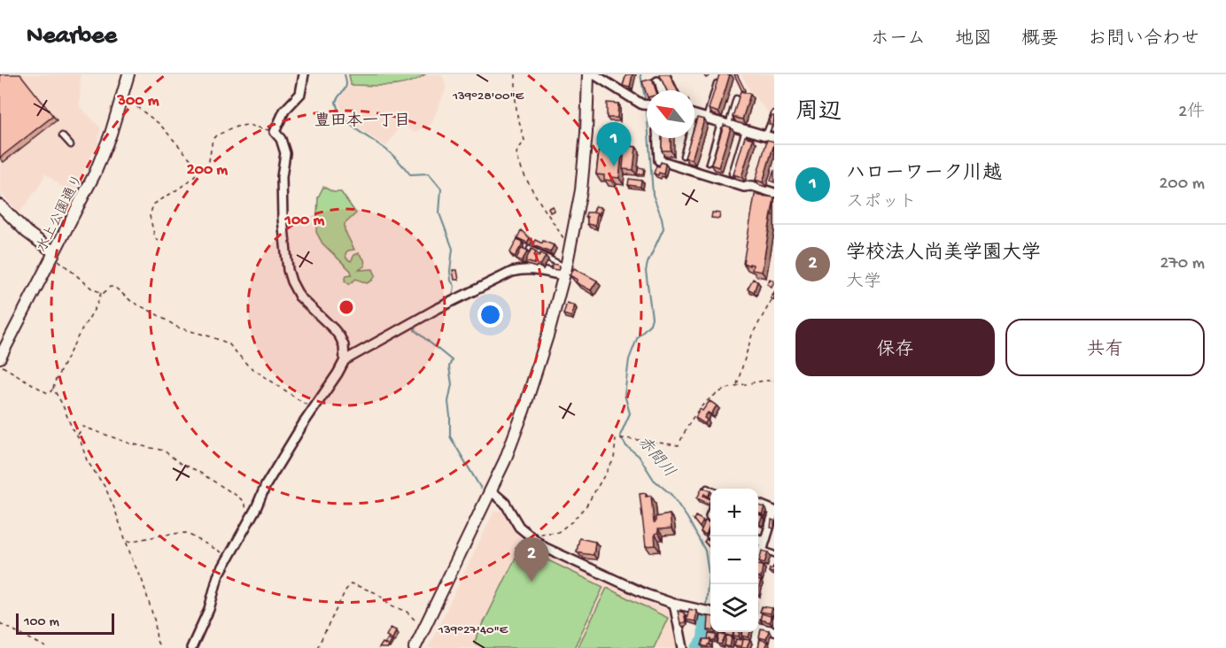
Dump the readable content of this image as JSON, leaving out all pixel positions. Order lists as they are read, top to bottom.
{
  "streets": {
    "street": ["水上公園通り"]
  },
  "districts": ["豊田本一丁目"],
  "water": ["赤間川"],
  "scale_bar": "100 m",
  "north": "top left",
  "page": {
    "header": "Nearbee",
    "nav": [
      "ホーム",
      "地図",
      "概要",
      "お問い合わせ"
    ],
    "heading": ["周辺", "2件"],
    "pins": ["1", "2"],
    "list": [
      {
        "mark": "1",
        "name": "ハローワーク川越",
        "note": "スポット",
        "value": "200 m"
      },
      {
        "mark": "2",
        "name": "学校法人尚美学園大学",
        "note": "大学",
        "value": "270 m"
      }
    ],
    "buttons": ["保存", "共有"],
    "map_buttons": ["+", "−"],
    "scale": "100 m"
  },
  "coordinates": ["139°28'00\"E", "139°27'40\"E"],
  "rings": ["300 m", "200 m", "100 m"]
}
